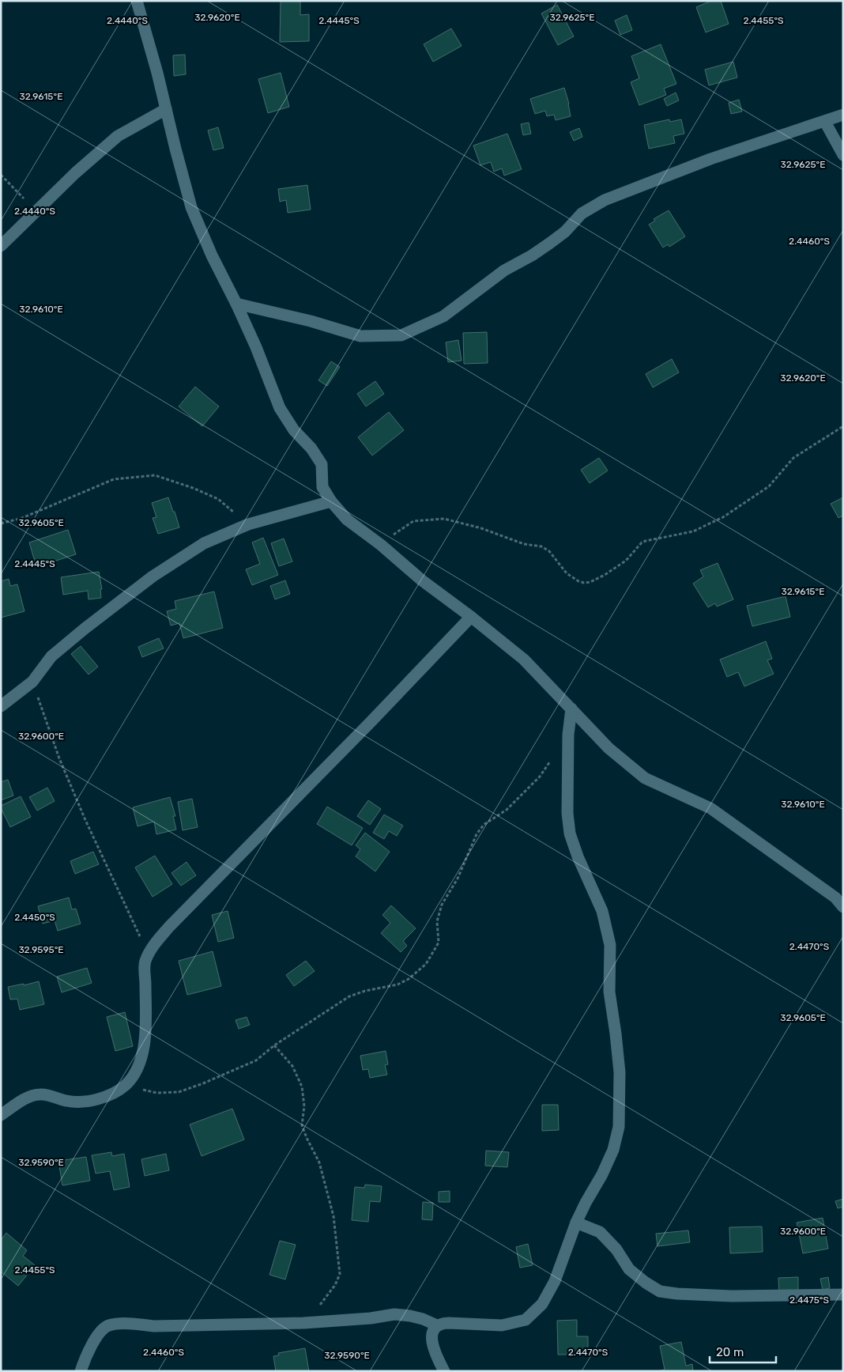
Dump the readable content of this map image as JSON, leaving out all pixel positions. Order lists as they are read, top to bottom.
{
  "scale_bar": "20 m",
  "coordinates": [
    "32.9620°E",
    "32.9625°E",
    "2.4445°S",
    "2.4440°S",
    "2.4455°S",
    "32.9615°E",
    "2.4460°S",
    "32.9610°E",
    "32.9605°E",
    "32.9600°E",
    "2.4450°S",
    "2.4470°S",
    "32.9595°E",
    "32.9590°E",
    "2.4475°S"
  ]
}
